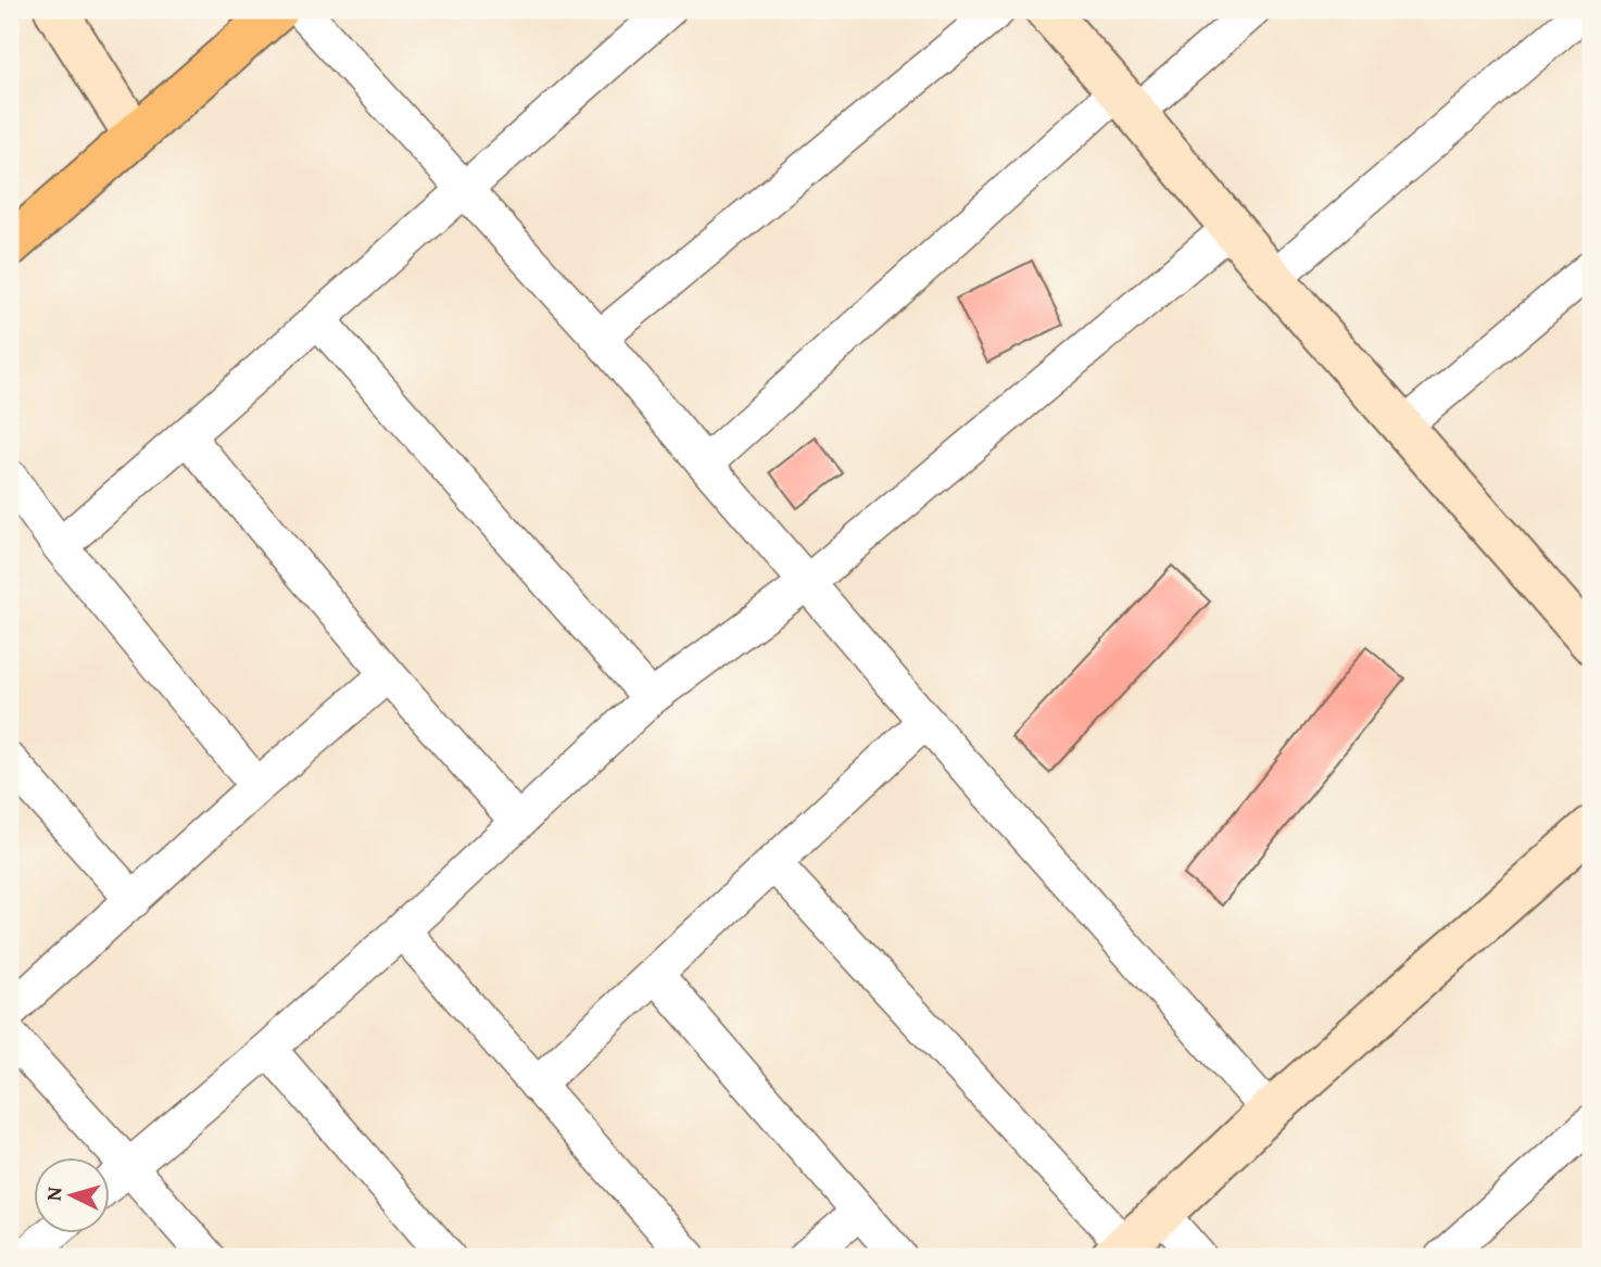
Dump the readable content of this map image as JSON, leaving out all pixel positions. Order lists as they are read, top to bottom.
{
  "north": "left"
}
